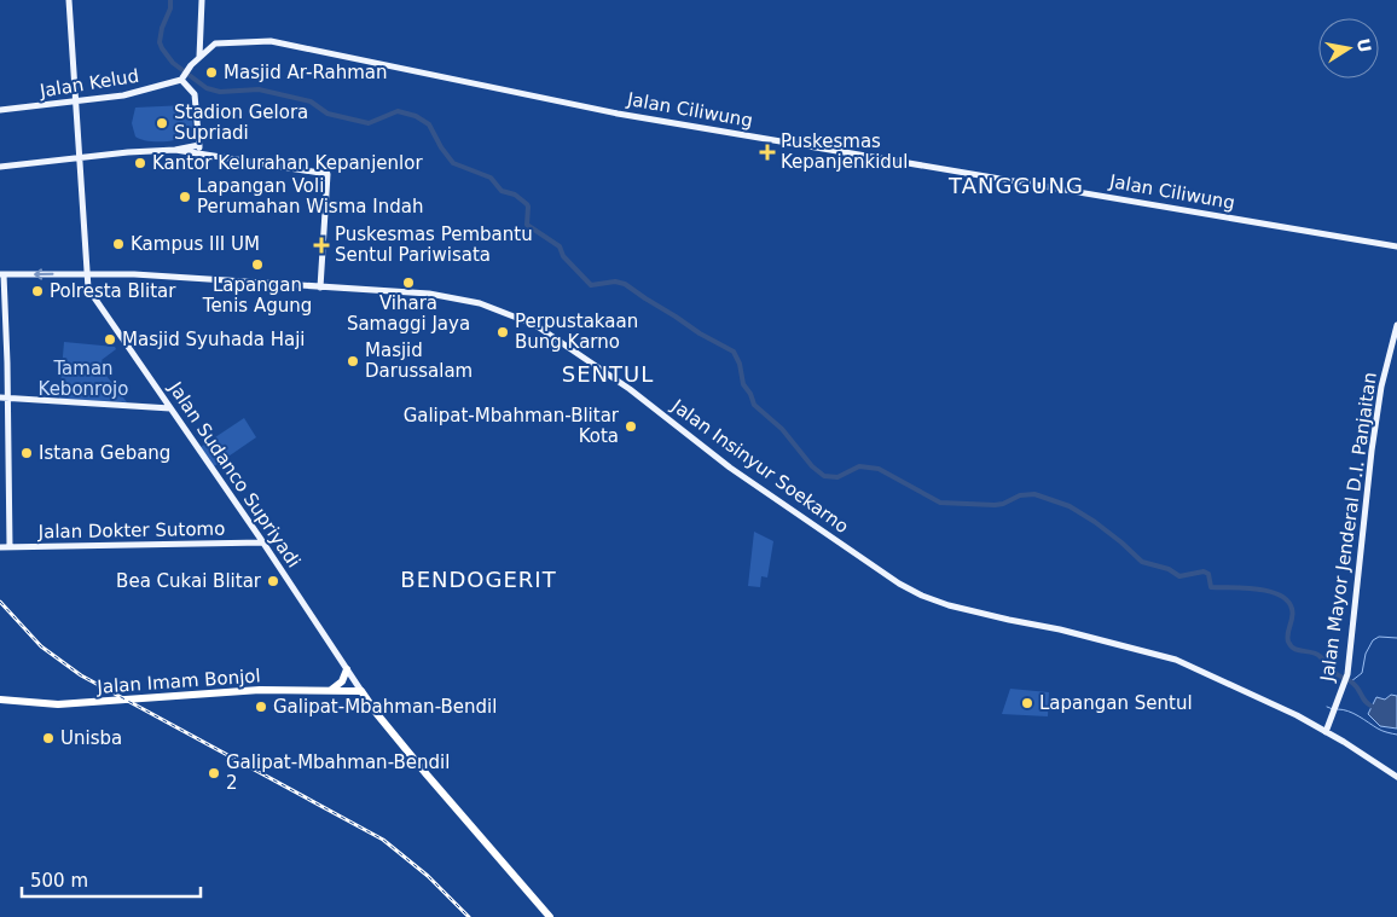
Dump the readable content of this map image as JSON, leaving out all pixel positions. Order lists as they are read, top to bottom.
{
  "streets": {
    "highway": ["Jalan Imam Bonjol"],
    "main road": [
      "Jalan Kelud",
      "Jalan Ciliwung",
      "Jalan Insinyur Soekarno",
      "Jalan Sudanco Supriyadi",
      "Jalan Mayor Jenderal D.I. Panjaitan",
      "Jalan Dokter Sutomo"
    ]
  },
  "crossings": [
    ["Jalan Insinyur Soekarno", "Jalan Sudanco Supriyadi"],
    ["Jalan Insinyur Soekarno", "Jalan Mayor Jenderal D.I. Panjaitan"],
    ["Jalan Sudanco Supriyadi", "Jalan Dokter Sutomo"],
    ["Jalan Sudanco Supriyadi", "Jalan Imam Bonjol"]
  ],
  "districts": ["TANGGUNG", "SENTUL", "BENDOGERIT"],
  "parks": ["Taman Kebonrojo"],
  "places": {
    "other": [
      "Masjid Ar-Rahman",
      "Stadion Gelora Supriadi",
      "Kantor Kelurahan Kepanjenlor",
      "Lapangan Voli Perumahan Wisma Indah",
      "Kampus III UM",
      "Lapangan Tenis Agung",
      "Vihara Samaggi Jaya",
      "Polresta Blitar",
      "Perpustakaan Bung Karno",
      "Masjid Syuhada Haji",
      "Masjid Darussalam",
      "Galipat-Mbahman-Blitar Kota",
      "Istana Gebang",
      "Bea Cukai Blitar",
      "Lapangan Sentul",
      "Galipat-Mbahman-Bendil",
      "Unisba",
      "Galipat-Mbahman-Bendil 2"
    ],
    "health": ["Puskesmas Kepanjenkidul", "Puskesmas Pembantu Sentul Pariwisata"]
  },
  "scale_bar": "500 m",
  "north": "right"
}
